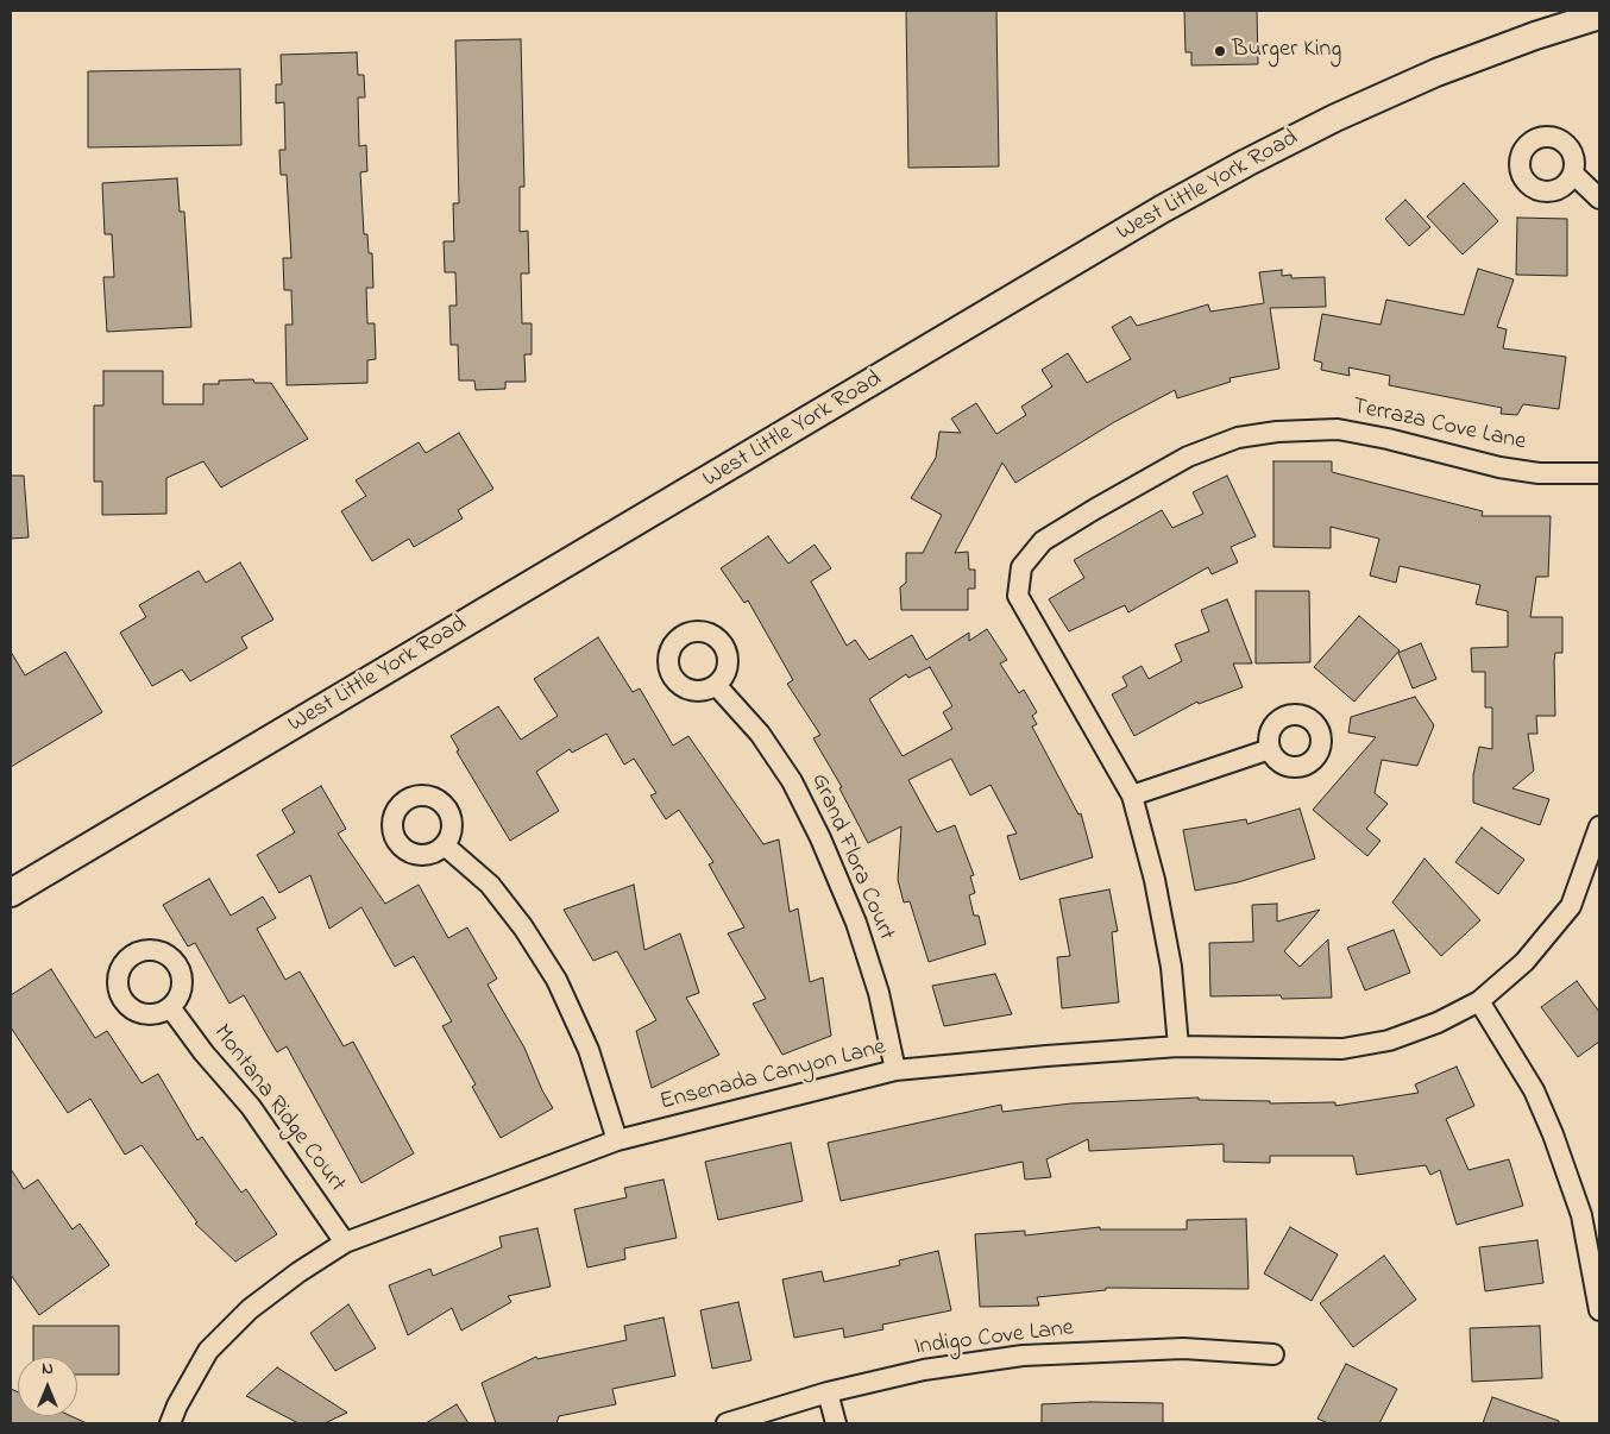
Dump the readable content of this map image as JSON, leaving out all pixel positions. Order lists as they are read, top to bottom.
{
  "streets": {
    "main road": ["West Little York Road"],
    "street": [
      "Terraza Cove Lane",
      "Grand Flora Court",
      "Ensenada Canyon Lane",
      "Montana Ridge Court",
      "Indigo Cove Lane"
    ]
  },
  "crossings": [
    ["Grand Flora Court", "Ensenada Canyon Lane"],
    ["Ensenada Canyon Lane", "Montana Ridge Court"]
  ],
  "places": ["Burger King"],
  "north": "top"
}
